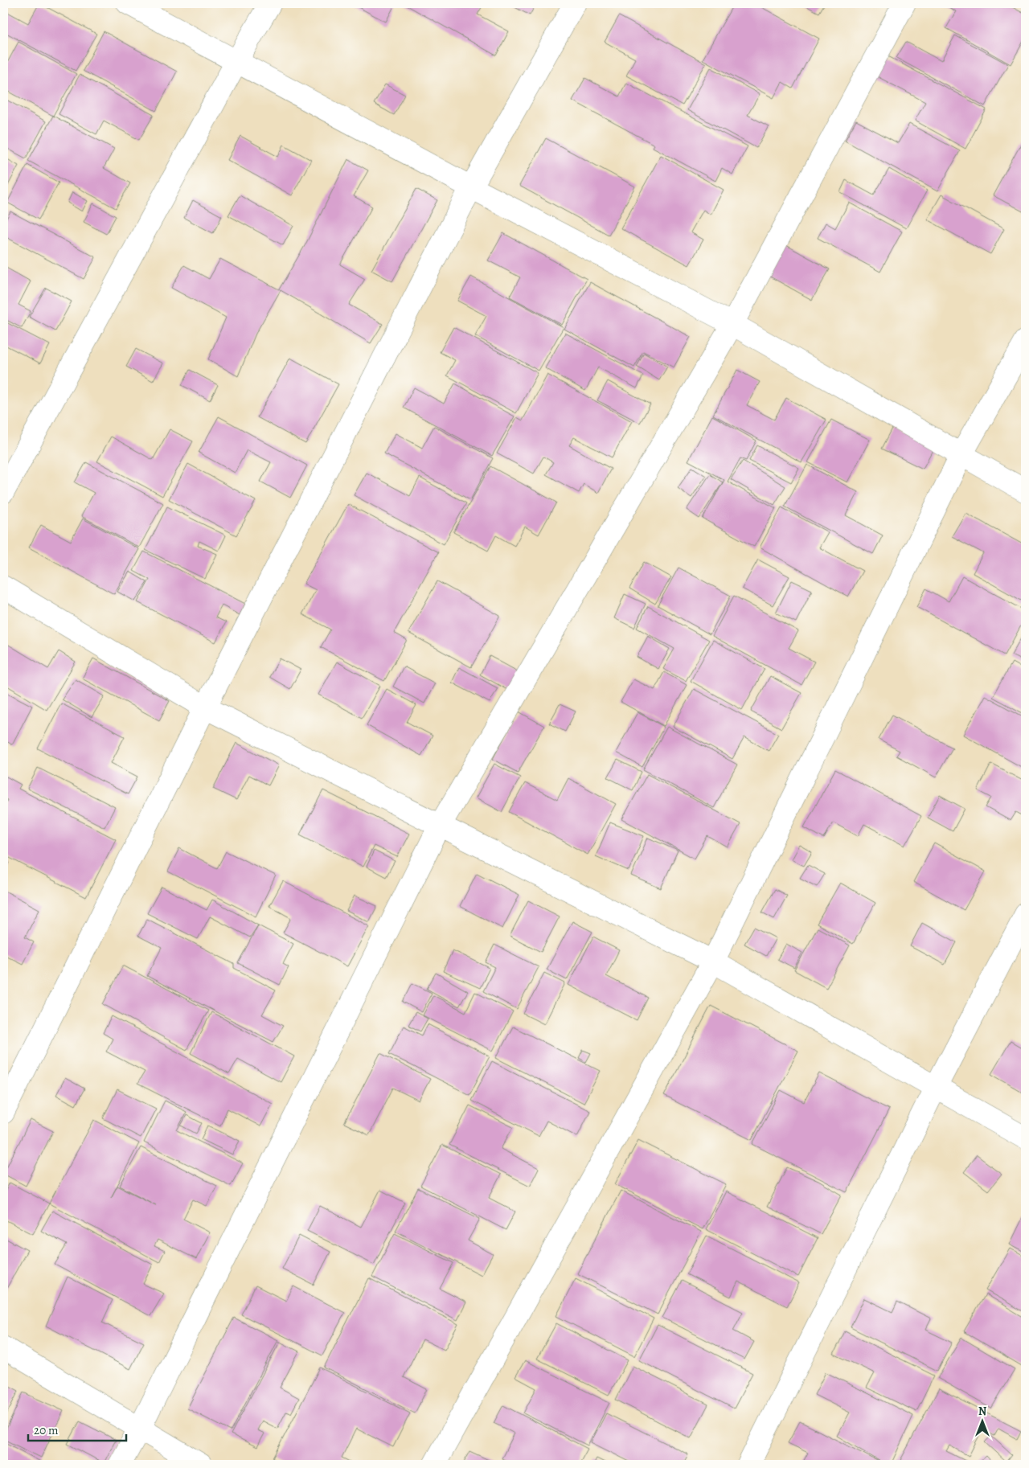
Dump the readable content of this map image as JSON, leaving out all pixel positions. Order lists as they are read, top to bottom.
{
  "scale_bar": "20 m",
  "north": "top"
}
